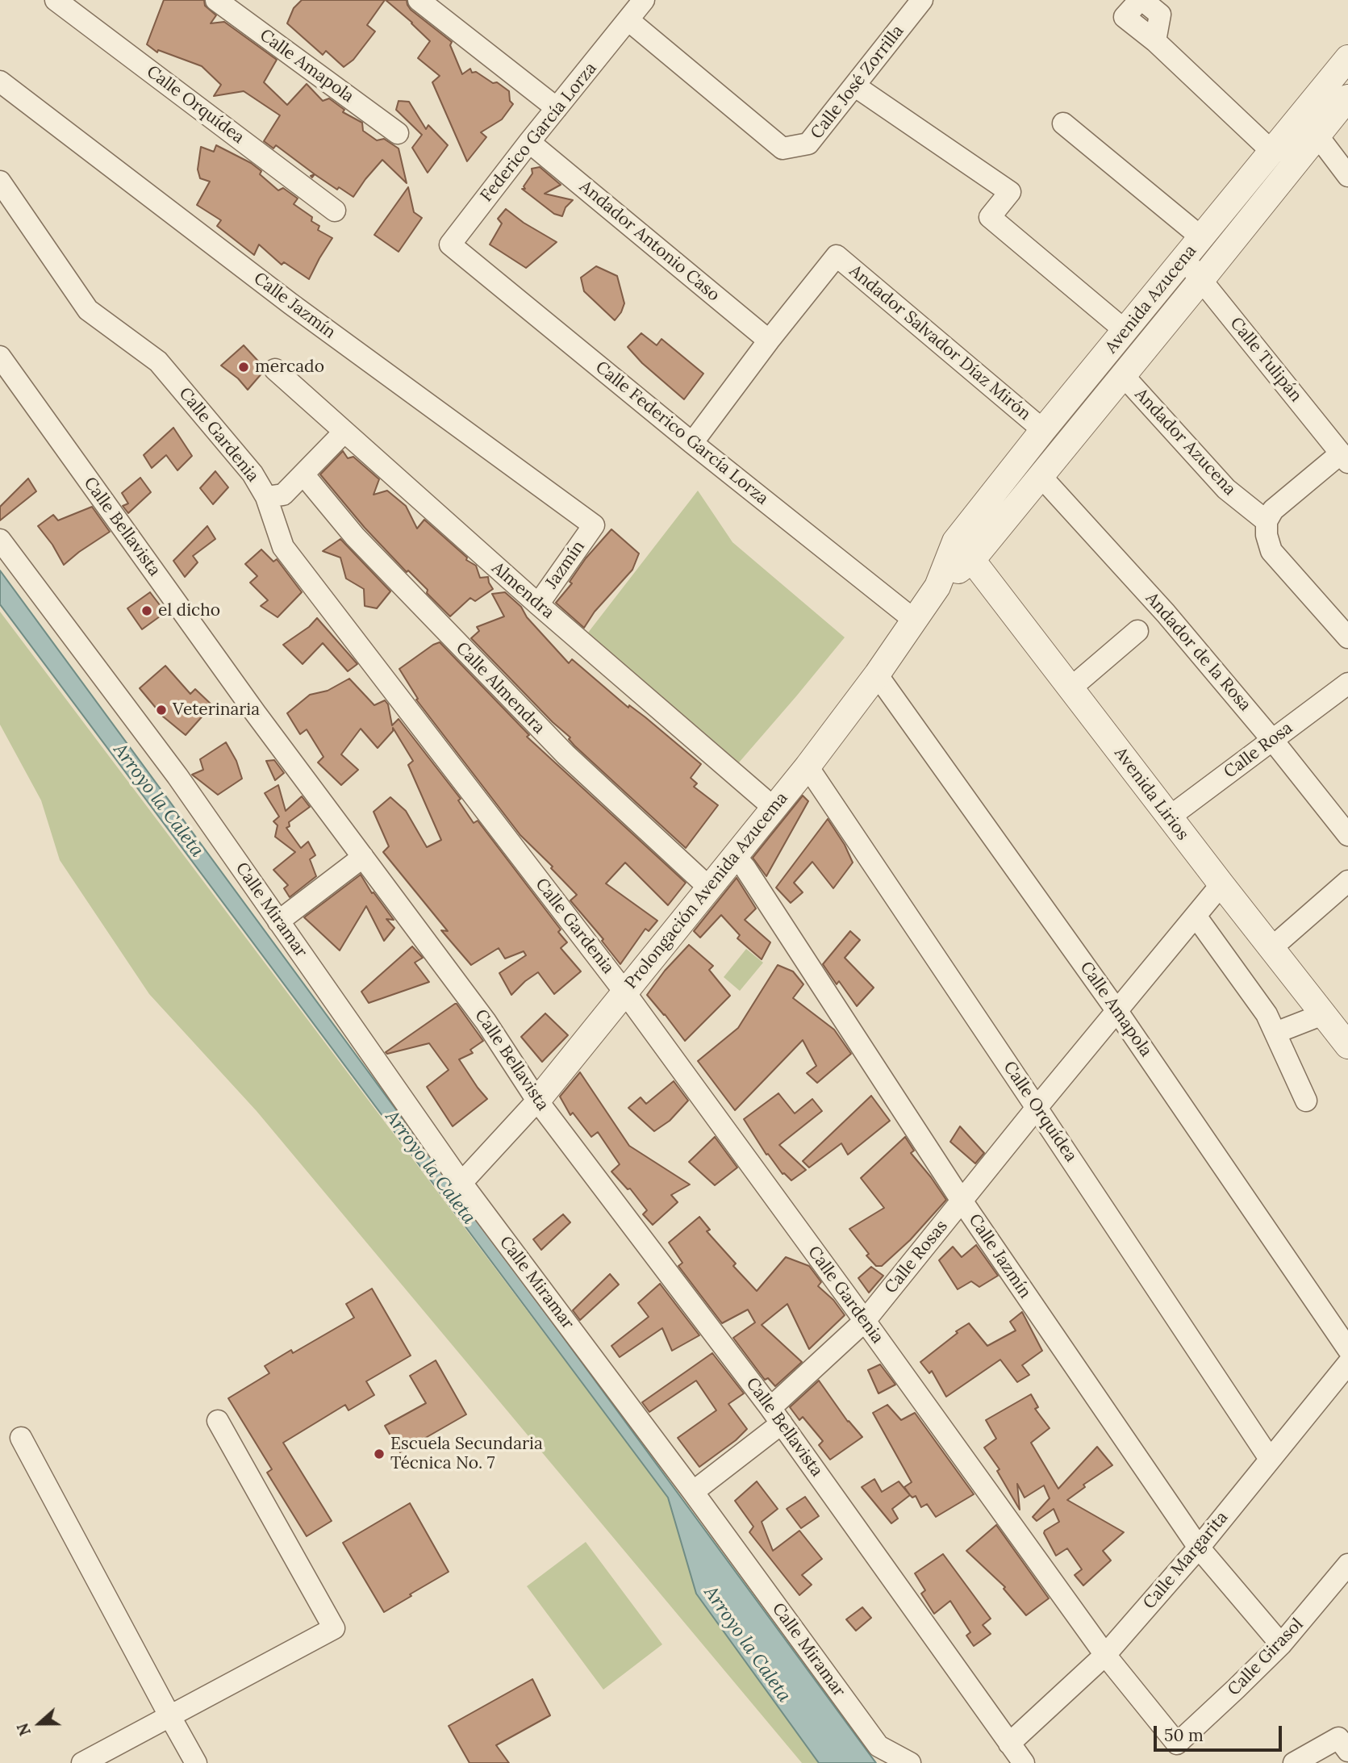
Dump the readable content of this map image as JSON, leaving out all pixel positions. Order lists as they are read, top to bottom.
{
  "streets": {
    "street": [
      "Calle Amapola",
      "Calle José Zorrilla",
      "Calle Orquídea",
      "Federico García Lorza",
      "Andador Antonio Caso",
      "Avenida Azucena",
      "Calle Jazmín",
      "Andador Salvador Díaz Mirón",
      "Calle Tulipán",
      "Calle Federico García Lorza",
      "Calle Gardenia",
      "Andador Azucena",
      "Calle Bellavista",
      "Jazmín",
      "Almendra",
      "Andador de la Rosa",
      "Calle Almendra",
      "Calle Rosa",
      "Avenida Lirios",
      "Prolongación Avenida Azucema",
      "Calle Miramar",
      "Calle Rosas",
      "Calle Margarita",
      "Calle Girasol"
    ]
  },
  "crossings": [
    ["Calle Amapola", "Prolongación Avenida Azucema"],
    ["Calle Amapola", "Calle Rosas"],
    ["Calle José Zorrilla", "Federico García Lorza"],
    ["Calle Orquídea", "Prolongación Avenida Azucema"],
    ["Calle Orquídea", "Calle Rosas"],
    ["Calle Orquídea", "Calle Margarita"],
    ["Federico García Lorza", "Andador Antonio Caso"],
    ["Federico García Lorza", "Calle Federico García Lorza"],
    ["Andador Antonio Caso", "Andador Salvador Díaz Mirón"],
    ["Avenida Azucena", "Andador Salvador Díaz Mirón"],
    ["Avenida Azucena", "Calle Tulipán"],
    ["Avenida Azucena", "Andador Azucena"],
    ["Avenida Azucena", "Andador de la Rosa"],
    ["Avenida Azucena", "Avenida Lirios"],
    ["Avenida Azucena", "Prolongación Avenida Azucema"],
    ["Calle Jazmín", "Jazmín"],
    ["Calle Jazmín", "Prolongación Avenida Azucema"],
    ["Calle Jazmín", "Calle Rosas"],
    ["Calle Jazmín", "Calle Margarita"],
    ["Calle Jazmín", "Calle Girasol"],
    ["Calle Federico García Lorza", "Prolongación Avenida Azucema"],
    ["Calle Gardenia", "Prolongación Avenida Azucema"],
    ["Calle Gardenia", "Calle Rosas"],
    ["Calle Gardenia", "Calle Margarita"],
    ["Calle Gardenia", "Calle Girasol"],
    ["Calle Bellavista", "Prolongación Avenida Azucema"],
    ["Calle Bellavista", "Calle Rosas"],
    ["Calle Bellavista", "Calle Margarita"],
    ["Jazmín", "Almendra"],
    ["Almendra", "Prolongación Avenida Azucema"],
    ["Andador de la Rosa", "Calle Rosa"],
    ["Calle Almendra", "Prolongación Avenida Azucema"],
    ["Calle Rosa", "Avenida Lirios"],
    ["Avenida Lirios", "Prolongación Avenida Azucema"],
    ["Avenida Lirios", "Calle Rosas"],
    ["Prolongación Avenida Azucema", "Calle Miramar"],
    ["Calle Miramar", "Calle Rosas"]
  ],
  "water": ["Arroyo la Caleta"],
  "places": [
    "mercado",
    "el dicho",
    "Veterinaria",
    "Escuela Secundaria Técnica No. 7"
  ],
  "scale_bar": "50 m",
  "north": "left"
}
